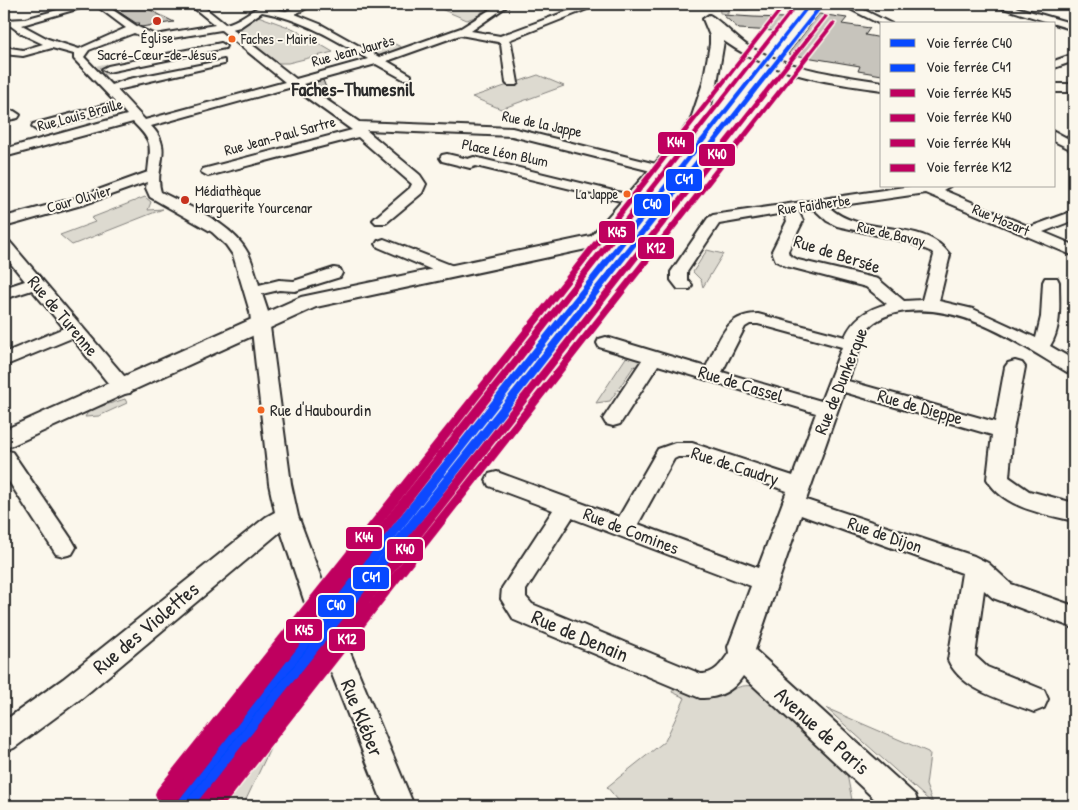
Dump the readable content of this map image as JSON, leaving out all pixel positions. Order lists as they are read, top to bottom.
{
  "streets": {
    "street": [
      "Rue Jean Jaurès",
      "Rue Louis Braille",
      "Rue de la Jappe",
      "Rue Jean-Paul Sartre",
      "Place Léon Blum",
      "Cour Olivier",
      "Rue Faidherbe",
      "Rue Mozart",
      "Rue de Bavay",
      "Rue de Bersée",
      "Rue de Turenne",
      "Rue de Dunkerque",
      "Rue de Cassel",
      "Rue de Dieppe",
      "Rue de Caudry",
      "Rue de Comines",
      "Rue de Dijon",
      "Rue des Violettes",
      "Rue de Denain",
      "Rue Kléber",
      "Avenue de Paris"
    ]
  },
  "crossings": [
    ["Rue Jean Jaurès", "Rue Louis Braille"],
    ["Rue de la Jappe", "Rue Jean-Paul Sartre"],
    ["Cour Olivier", "Rue Kléber"],
    ["Rue Faidherbe", "Rue Mozart"],
    ["Rue Faidherbe", "Rue de Bavay"],
    ["Rue Faidherbe", "Rue de Bersée"],
    ["Rue de Bavay", "Rue de Dunkerque"],
    ["Rue de Bersée", "Rue de Dunkerque"],
    ["Rue de Dunkerque", "Rue de Cassel"],
    ["Rue de Dunkerque", "Rue de Dieppe"],
    ["Rue de Dunkerque", "Rue de Caudry"],
    ["Rue de Dunkerque", "Rue de Comines"],
    ["Rue de Dunkerque", "Rue de Dijon"],
    ["Rue de Dunkerque", "Rue de Denain"],
    ["Rue de Dunkerque", "Avenue de Paris"],
    ["Rue de Caudry", "Rue de Comines"],
    ["Rue de Caudry", "Rue de Dijon"],
    ["Rue de Comines", "Rue de Denain"],
    ["Rue des Violettes", "Rue Kléber"],
    ["Rue de Denain", "Avenue de Paris"]
  ],
  "districts": ["Faches-Thumesnil"],
  "places": [
    "Église Sacré-Cœur-de-Jésus",
    "Faches – Mairie",
    "La Jappe",
    "Médiathèque Marguerite Yourcenar",
    "Rue d'Haubourdin"
  ],
  "lines": [
    "rail line C40",
    "rail line K45",
    "rail line K44",
    "rail line C41",
    "rail line K40",
    "rail line K12"
  ],
  "legend": [
    "Voie ferrée C40",
    "Voie ferrée C41",
    "Voie ferrée K45",
    "Voie ferrée K40",
    "Voie ferrée K44",
    "Voie ferrée K12"
  ]
}
